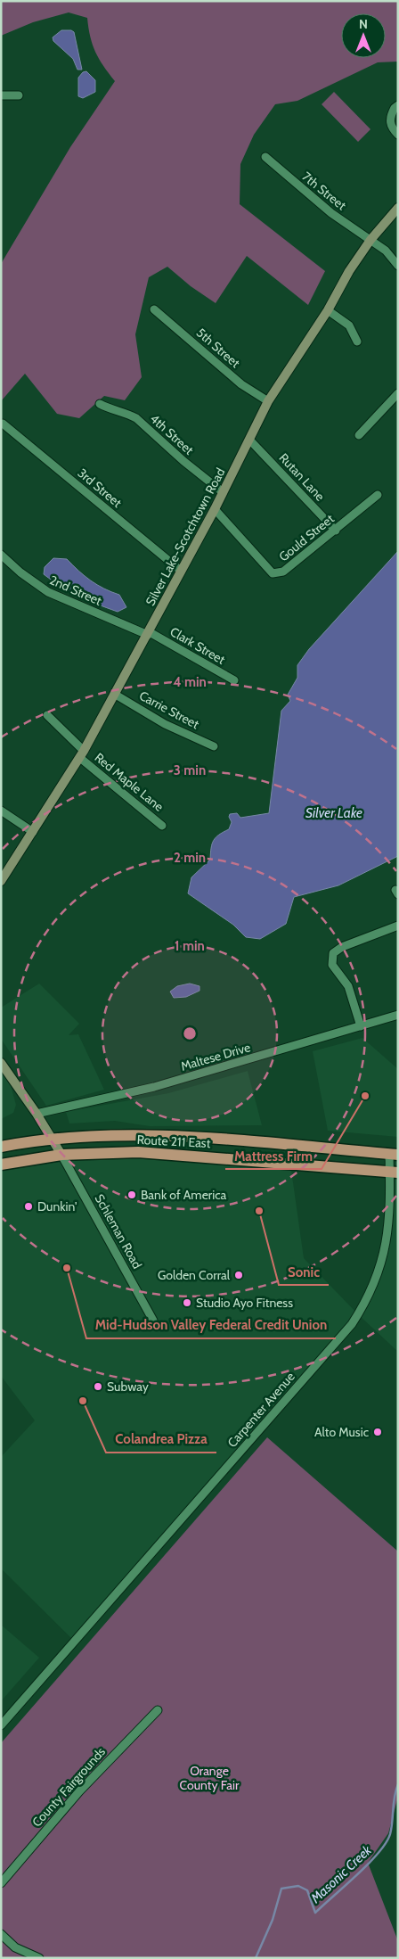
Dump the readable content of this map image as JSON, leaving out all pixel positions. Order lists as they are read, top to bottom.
{
  "streets": {
    "main road": ["Route 211 East"],
    "street": [
      "7th Street",
      "5th Street",
      "4th Street",
      "Rutan Lane",
      "3rd Street",
      "Silver Lake-Scotchtown Road",
      "Gould Street",
      "2nd Street",
      "Clark Street",
      "Carrie Street",
      "Red Maple Lane",
      "Maltese Drive",
      "Schleman Road",
      "Carpenter Avenue",
      "County Fairgrounds"
    ]
  },
  "crossings": [
    ["7th Street", "Silver Lake-Scotchtown Road"],
    ["5th Street", "Silver Lake-Scotchtown Road"],
    ["4th Street", "Silver Lake-Scotchtown Road"],
    ["Rutan Lane", "Silver Lake-Scotchtown Road"],
    ["Rutan Lane", "Gould Street"],
    ["3rd Street", "Silver Lake-Scotchtown Road"],
    ["Silver Lake-Scotchtown Road", "Gould Street"],
    ["Silver Lake-Scotchtown Road", "2nd Street"],
    ["Silver Lake-Scotchtown Road", "Clark Street"],
    ["Silver Lake-Scotchtown Road", "Carrie Street"],
    ["Silver Lake-Scotchtown Road", "Red Maple Lane"],
    ["2nd Street", "Clark Street"],
    ["Route 211 East", "Schleman Road"],
    ["Route 211 East", "Carpenter Avenue"]
  ],
  "water": ["Silver Lake", "Masonic Creek"],
  "parks": ["Orange County Fair"],
  "places": [
    "Mattress Firm",
    "Bank of America",
    "Dunkin'",
    "Sonic",
    "Mid-Hudson Valley Federal Credit Union",
    "Golden Corral",
    "Studio Ayo Fitness",
    "Subway",
    "Colandrea Pizza",
    "Alto Music"
  ],
  "north": "top",
  "rings": [
    "4 min",
    "3 min",
    "2 min",
    "1 min"
  ]
}
